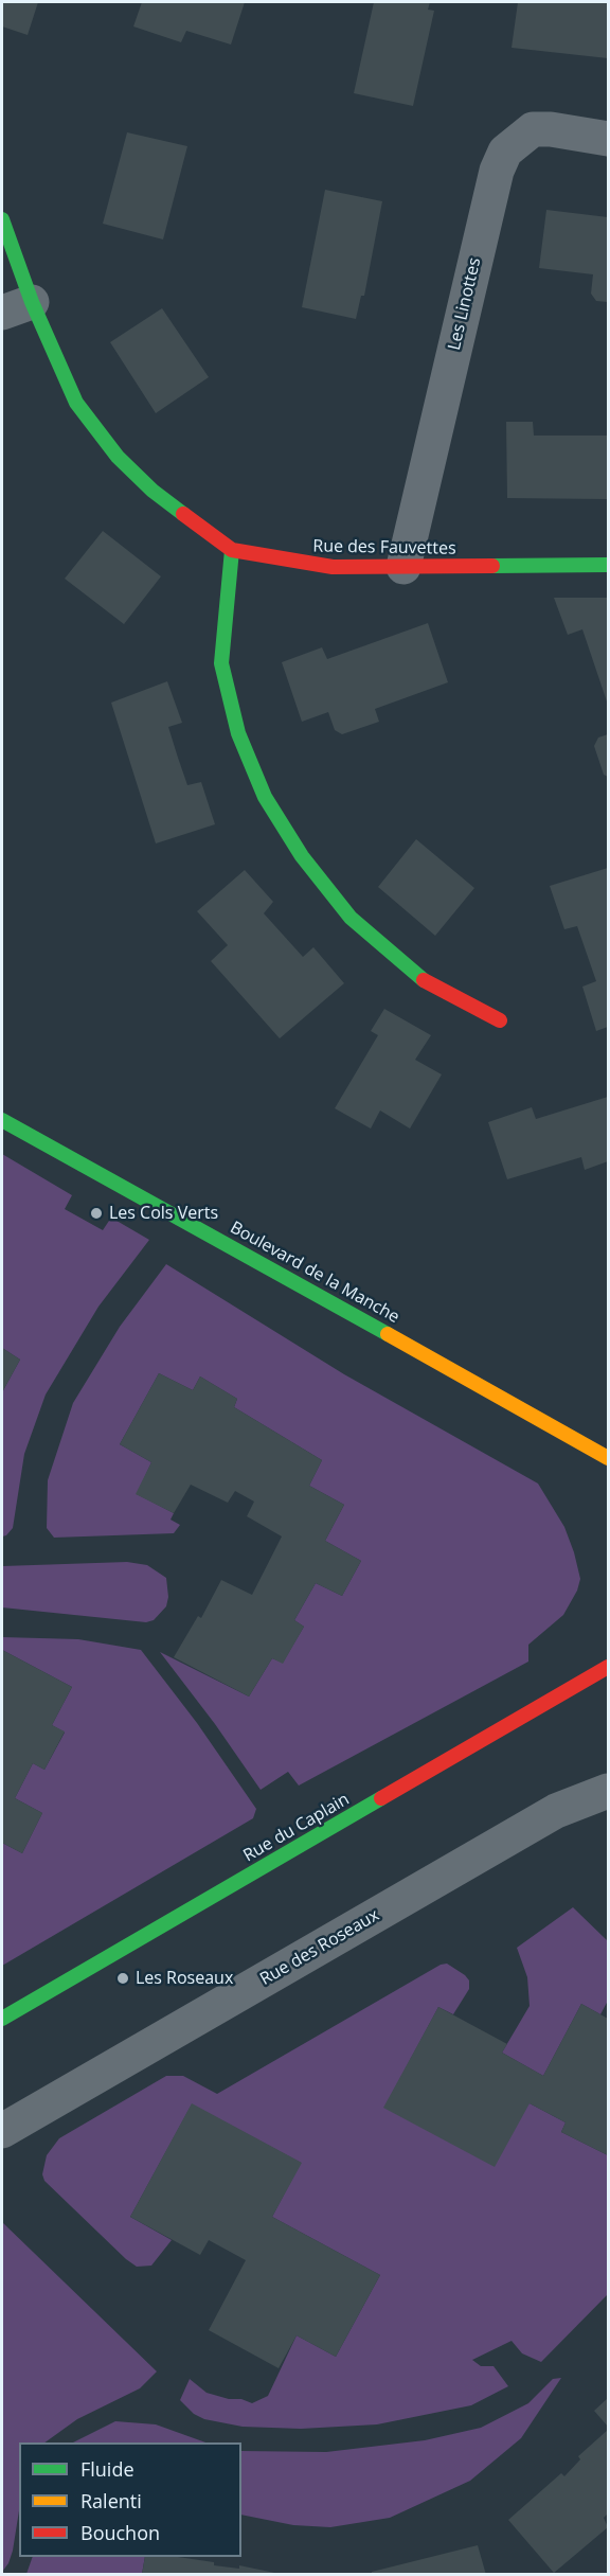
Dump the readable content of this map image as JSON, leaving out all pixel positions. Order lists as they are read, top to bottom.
{
  "streets": {
    "street": [
      "Les Linottes",
      "Rue des Fauvettes",
      "Boulevard de la Manche",
      "Rue du Caplain",
      "Rue des Roseaux"
    ]
  },
  "crossings": [
    ["Les Linottes", "Rue des Fauvettes"]
  ],
  "places": ["Les Cols Verts", "Les Roseaux"],
  "legend": ["Fluide", "Ralenti", "Bouchon"]
}
